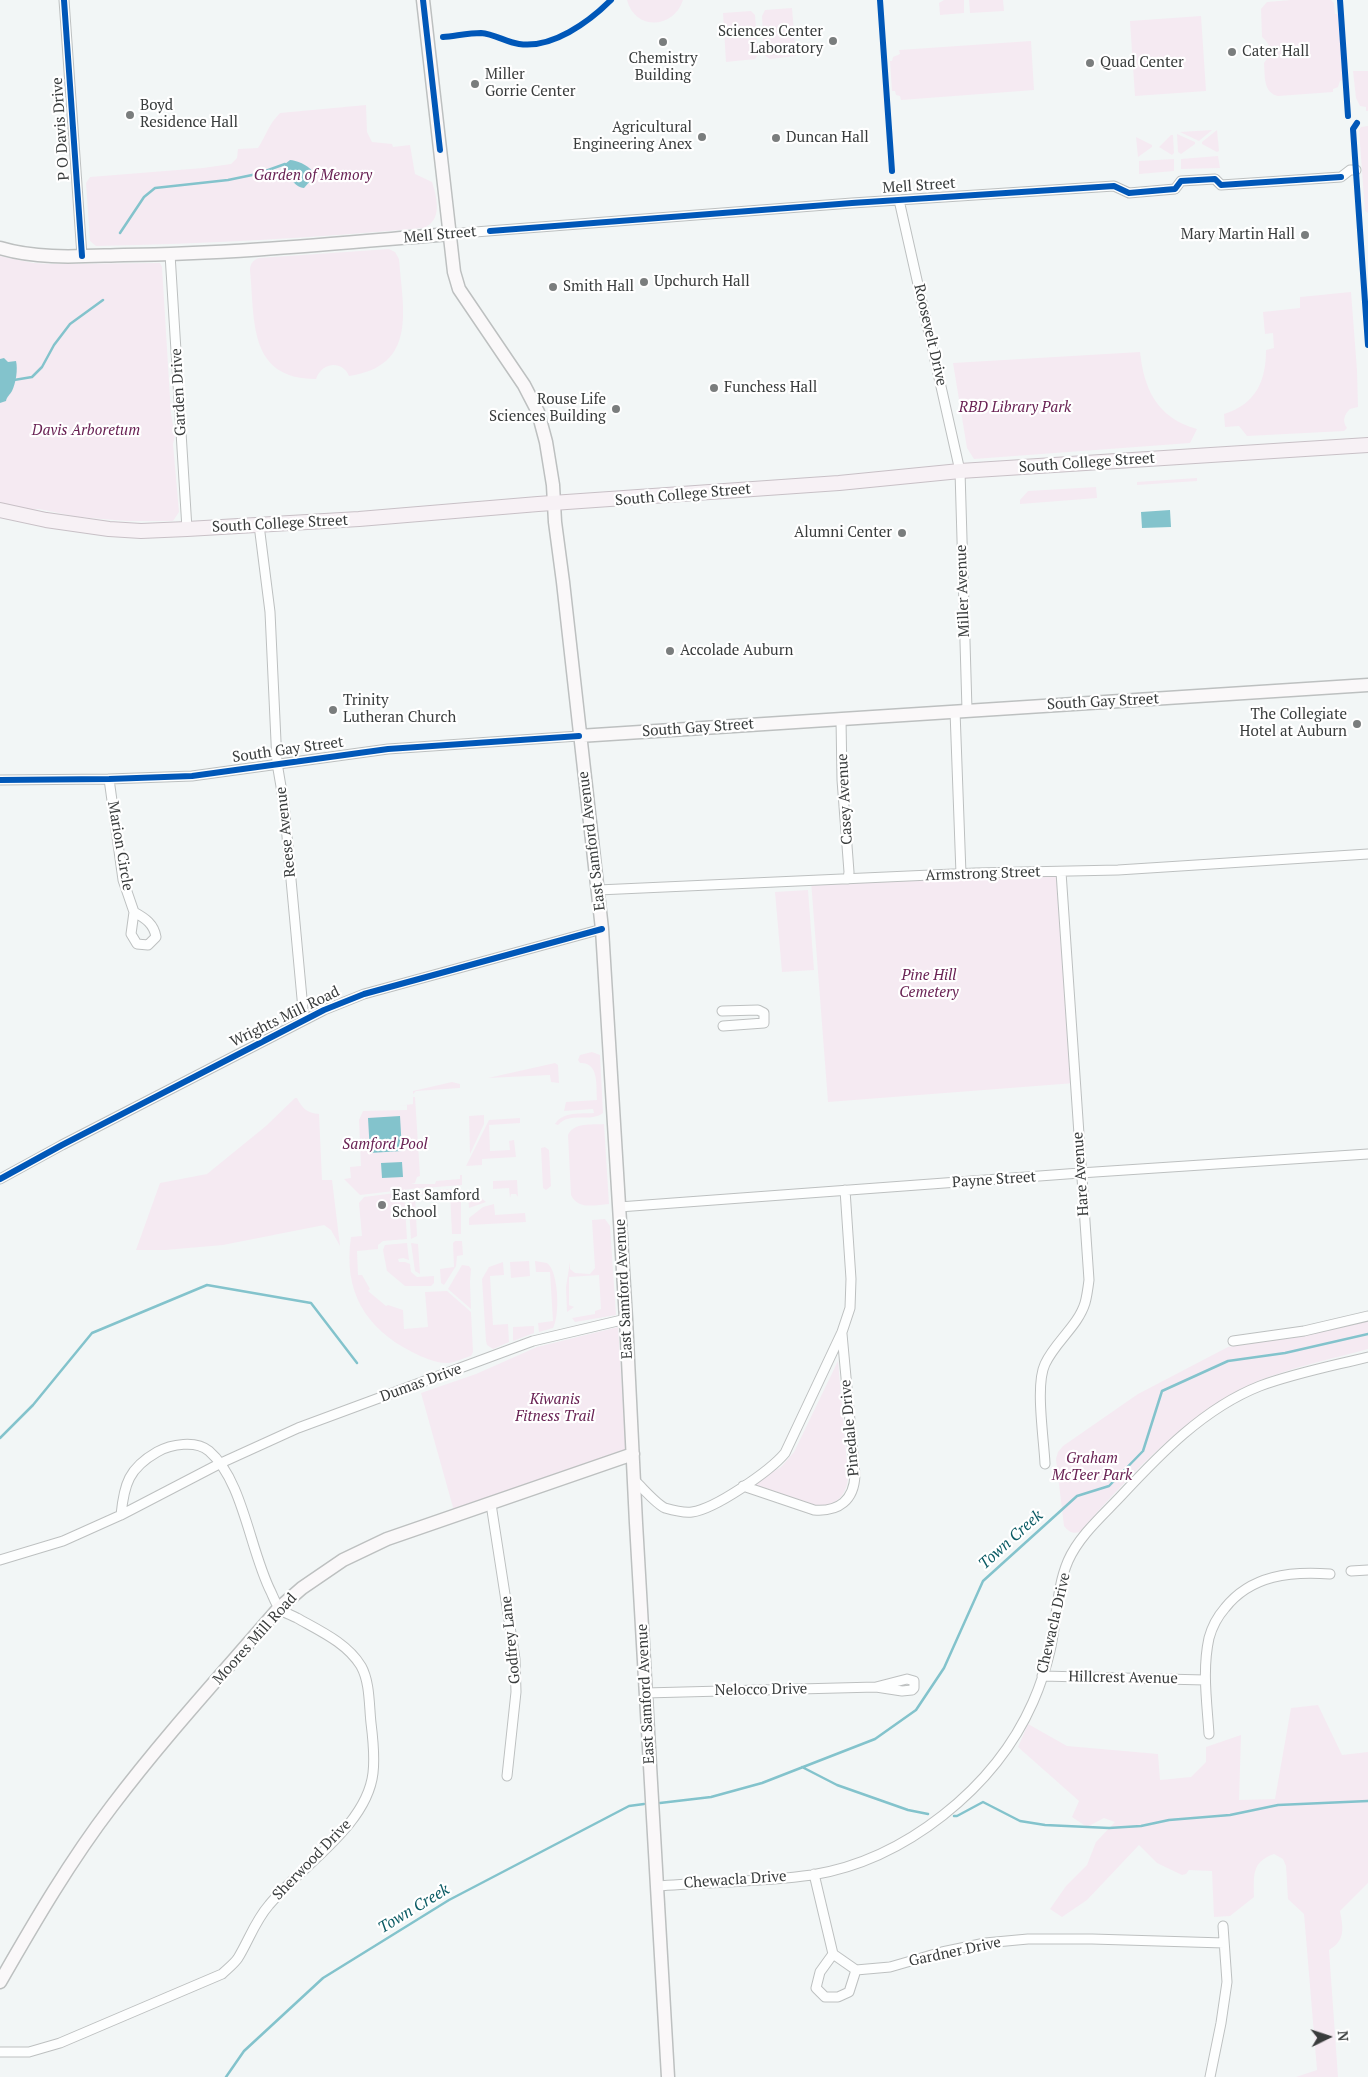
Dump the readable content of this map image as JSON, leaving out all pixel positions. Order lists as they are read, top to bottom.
{
  "streets": {
    "main road": ["South College Street"],
    "street": [
      "P O Davis Drive",
      "Mell Street",
      "Roosevelt Drive",
      "Garden Drive",
      "Miller Avenue",
      "South Gay Street",
      "Casey Avenue",
      "Reese Avenue",
      "East Samford Avenue",
      "Marion Circle",
      "Armstrong Street",
      "Wrights Mill Road",
      "Hare Avenue",
      "Payne Street",
      "Dumas Drive",
      "Pinedale Drive",
      "Chewacla Drive",
      "Moores Mill Road",
      "Godfrey Lane",
      "Hillcrest Avenue",
      "Nelocco Drive",
      "Sherwood Drive",
      "Gardner Drive"
    ]
  },
  "crossings": [
    ["P O Davis Drive", "Mell Street"],
    ["Mell Street", "Roosevelt Drive"],
    ["Mell Street", "Garden Drive"],
    ["Mell Street", "East Samford Avenue"],
    ["Roosevelt Drive", "South College Street"],
    ["Roosevelt Drive", "Miller Avenue"],
    ["Garden Drive", "South College Street"],
    ["South College Street", "Miller Avenue"],
    ["South College Street", "Reese Avenue"],
    ["South College Street", "East Samford Avenue"],
    ["Miller Avenue", "South Gay Street"],
    ["Miller Avenue", "Armstrong Street"],
    ["South Gay Street", "Casey Avenue"],
    ["South Gay Street", "Reese Avenue"],
    ["South Gay Street", "East Samford Avenue"],
    ["South Gay Street", "Marion Circle"],
    ["Casey Avenue", "Armstrong Street"],
    ["Reese Avenue", "Wrights Mill Road"],
    ["East Samford Avenue", "Armstrong Street"],
    ["East Samford Avenue", "Wrights Mill Road"],
    ["East Samford Avenue", "Payne Street"],
    ["East Samford Avenue", "Dumas Drive"],
    ["East Samford Avenue", "Pinedale Drive"],
    ["East Samford Avenue", "Chewacla Drive"],
    ["East Samford Avenue", "Moores Mill Road"],
    ["East Samford Avenue", "Nelocco Drive"],
    ["Armstrong Street", "Hare Avenue"],
    ["Hare Avenue", "Payne Street"],
    ["Payne Street", "Pinedale Drive"],
    ["Chewacla Drive", "Hillcrest Avenue"],
    ["Moores Mill Road", "Godfrey Lane"],
    ["Moores Mill Road", "Sherwood Drive"]
  ],
  "water": ["Town Creek"],
  "parks": [
    "Garden of Memory",
    "RBD Library Park",
    "Davis Arboretum",
    "Pine Hill Cemetery",
    "Samford Pool",
    "Kiwanis Fitness Trail",
    "Graham McTeer Park"
  ],
  "places": [
    "Sciences Center Laboratory",
    "Chemistry Building",
    "Cater Hall",
    "Quad Center",
    "Miller Gorrie Center",
    "Boyd Residence Hall",
    "Agricultural Engineering Anex",
    "Duncan Hall",
    "Mary Martin Hall",
    "Upchurch Hall",
    "Smith Hall",
    "Funchess Hall",
    "Rouse Life Sciences Building",
    "Alumni Center",
    "Accolade Auburn",
    "Trinity Lutheran Church",
    "The Collegiate Hotel at Auburn",
    "East Samford School"
  ],
  "north": "right"
}
